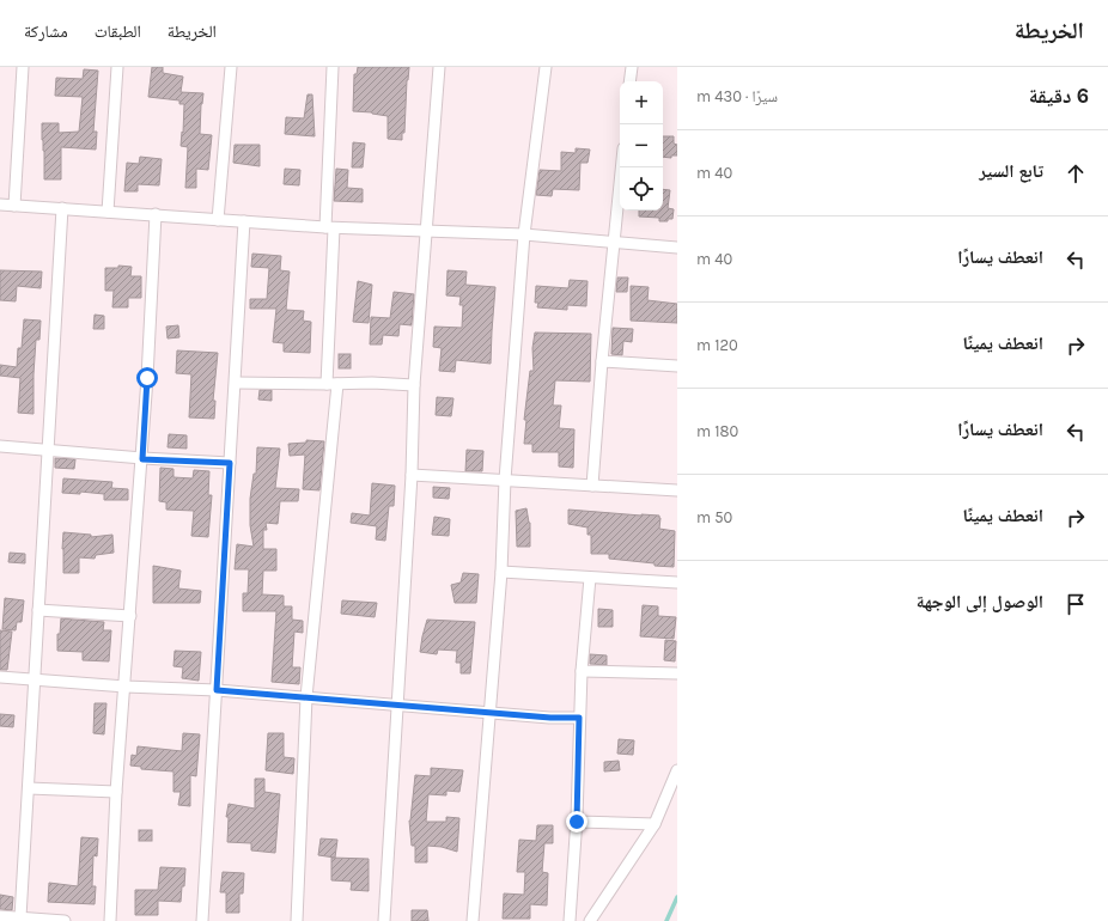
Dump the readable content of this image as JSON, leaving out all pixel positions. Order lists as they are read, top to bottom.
{
  "page": {
    "header": "الخريطة",
    "nav": ["الخريطة", "الطبقات", "مشاركة"],
    "heading": ["6 دقيقة", "سيرًا · 430 m"],
    "map_buttons": ["+", "−"],
    "list": [
      ["تابع السير", "40 m"],
      ["انعطف يسارًا", "40 m"],
      ["انعطف يمينًا", "120 m"],
      ["انعطف يسارًا", "180 m"],
      ["انعطف يمينًا", "50 m"],
      "الوصول إلى الوجهة"
    ]
  }
}
